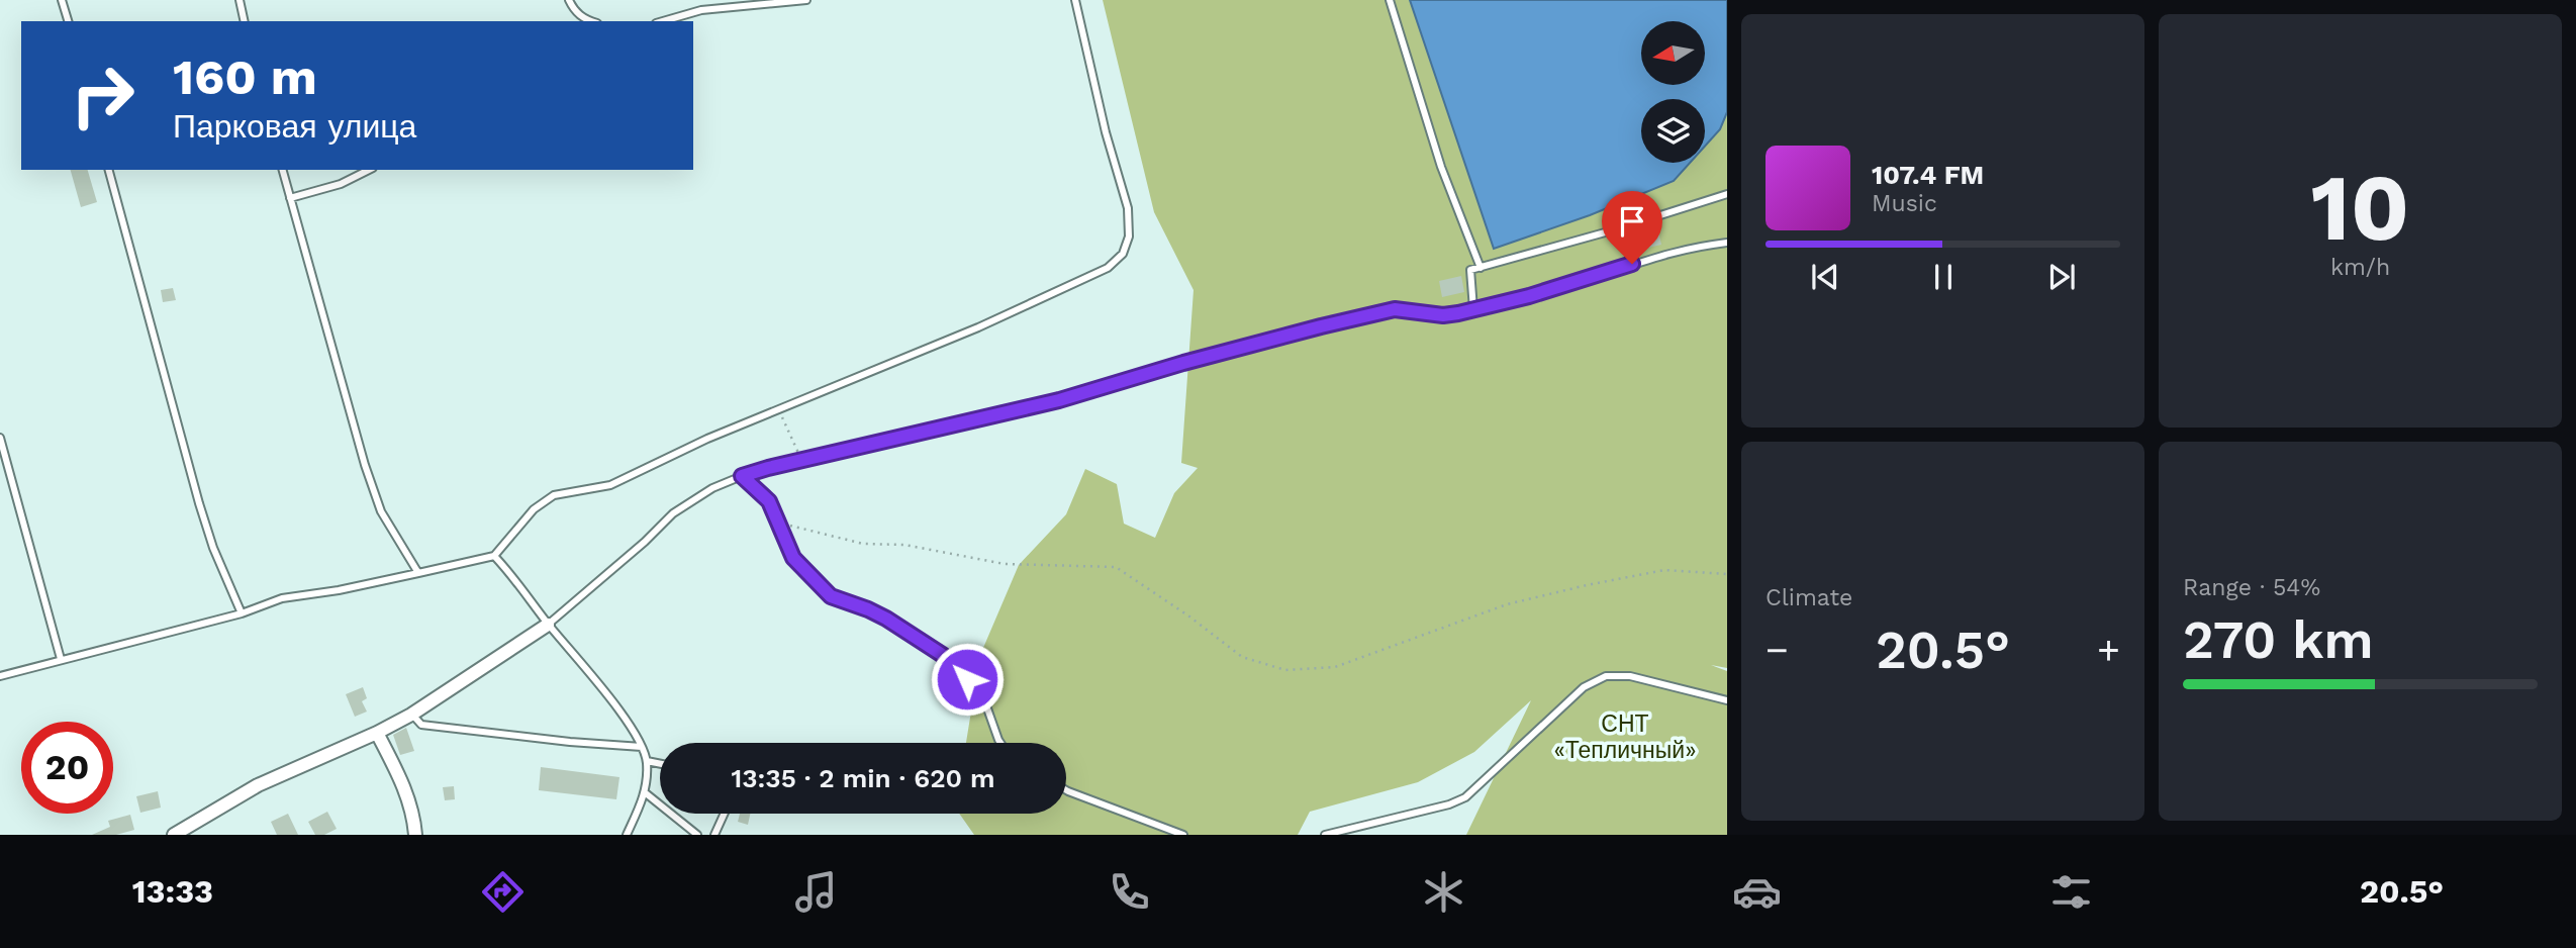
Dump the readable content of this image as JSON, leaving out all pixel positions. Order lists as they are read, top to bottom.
{
  "parks": ["СНТ «Тепличный»"],
  "north": "left",
  "page": {
    "tile": [
      ["10", "km/h"],
      "Climate",
      ["Range · 54%", "270 km"]
    ],
    "turn": ["160 m", "Парковая улица"],
    "song": ["107.4 FM", "Music"],
    "heat": ["−", "20.5°", "+"],
    "limit": "20",
    "trip": "13:35 · 2 min · 620 m",
    "tabs": ["13:33", "20.5°"]
  }
}
